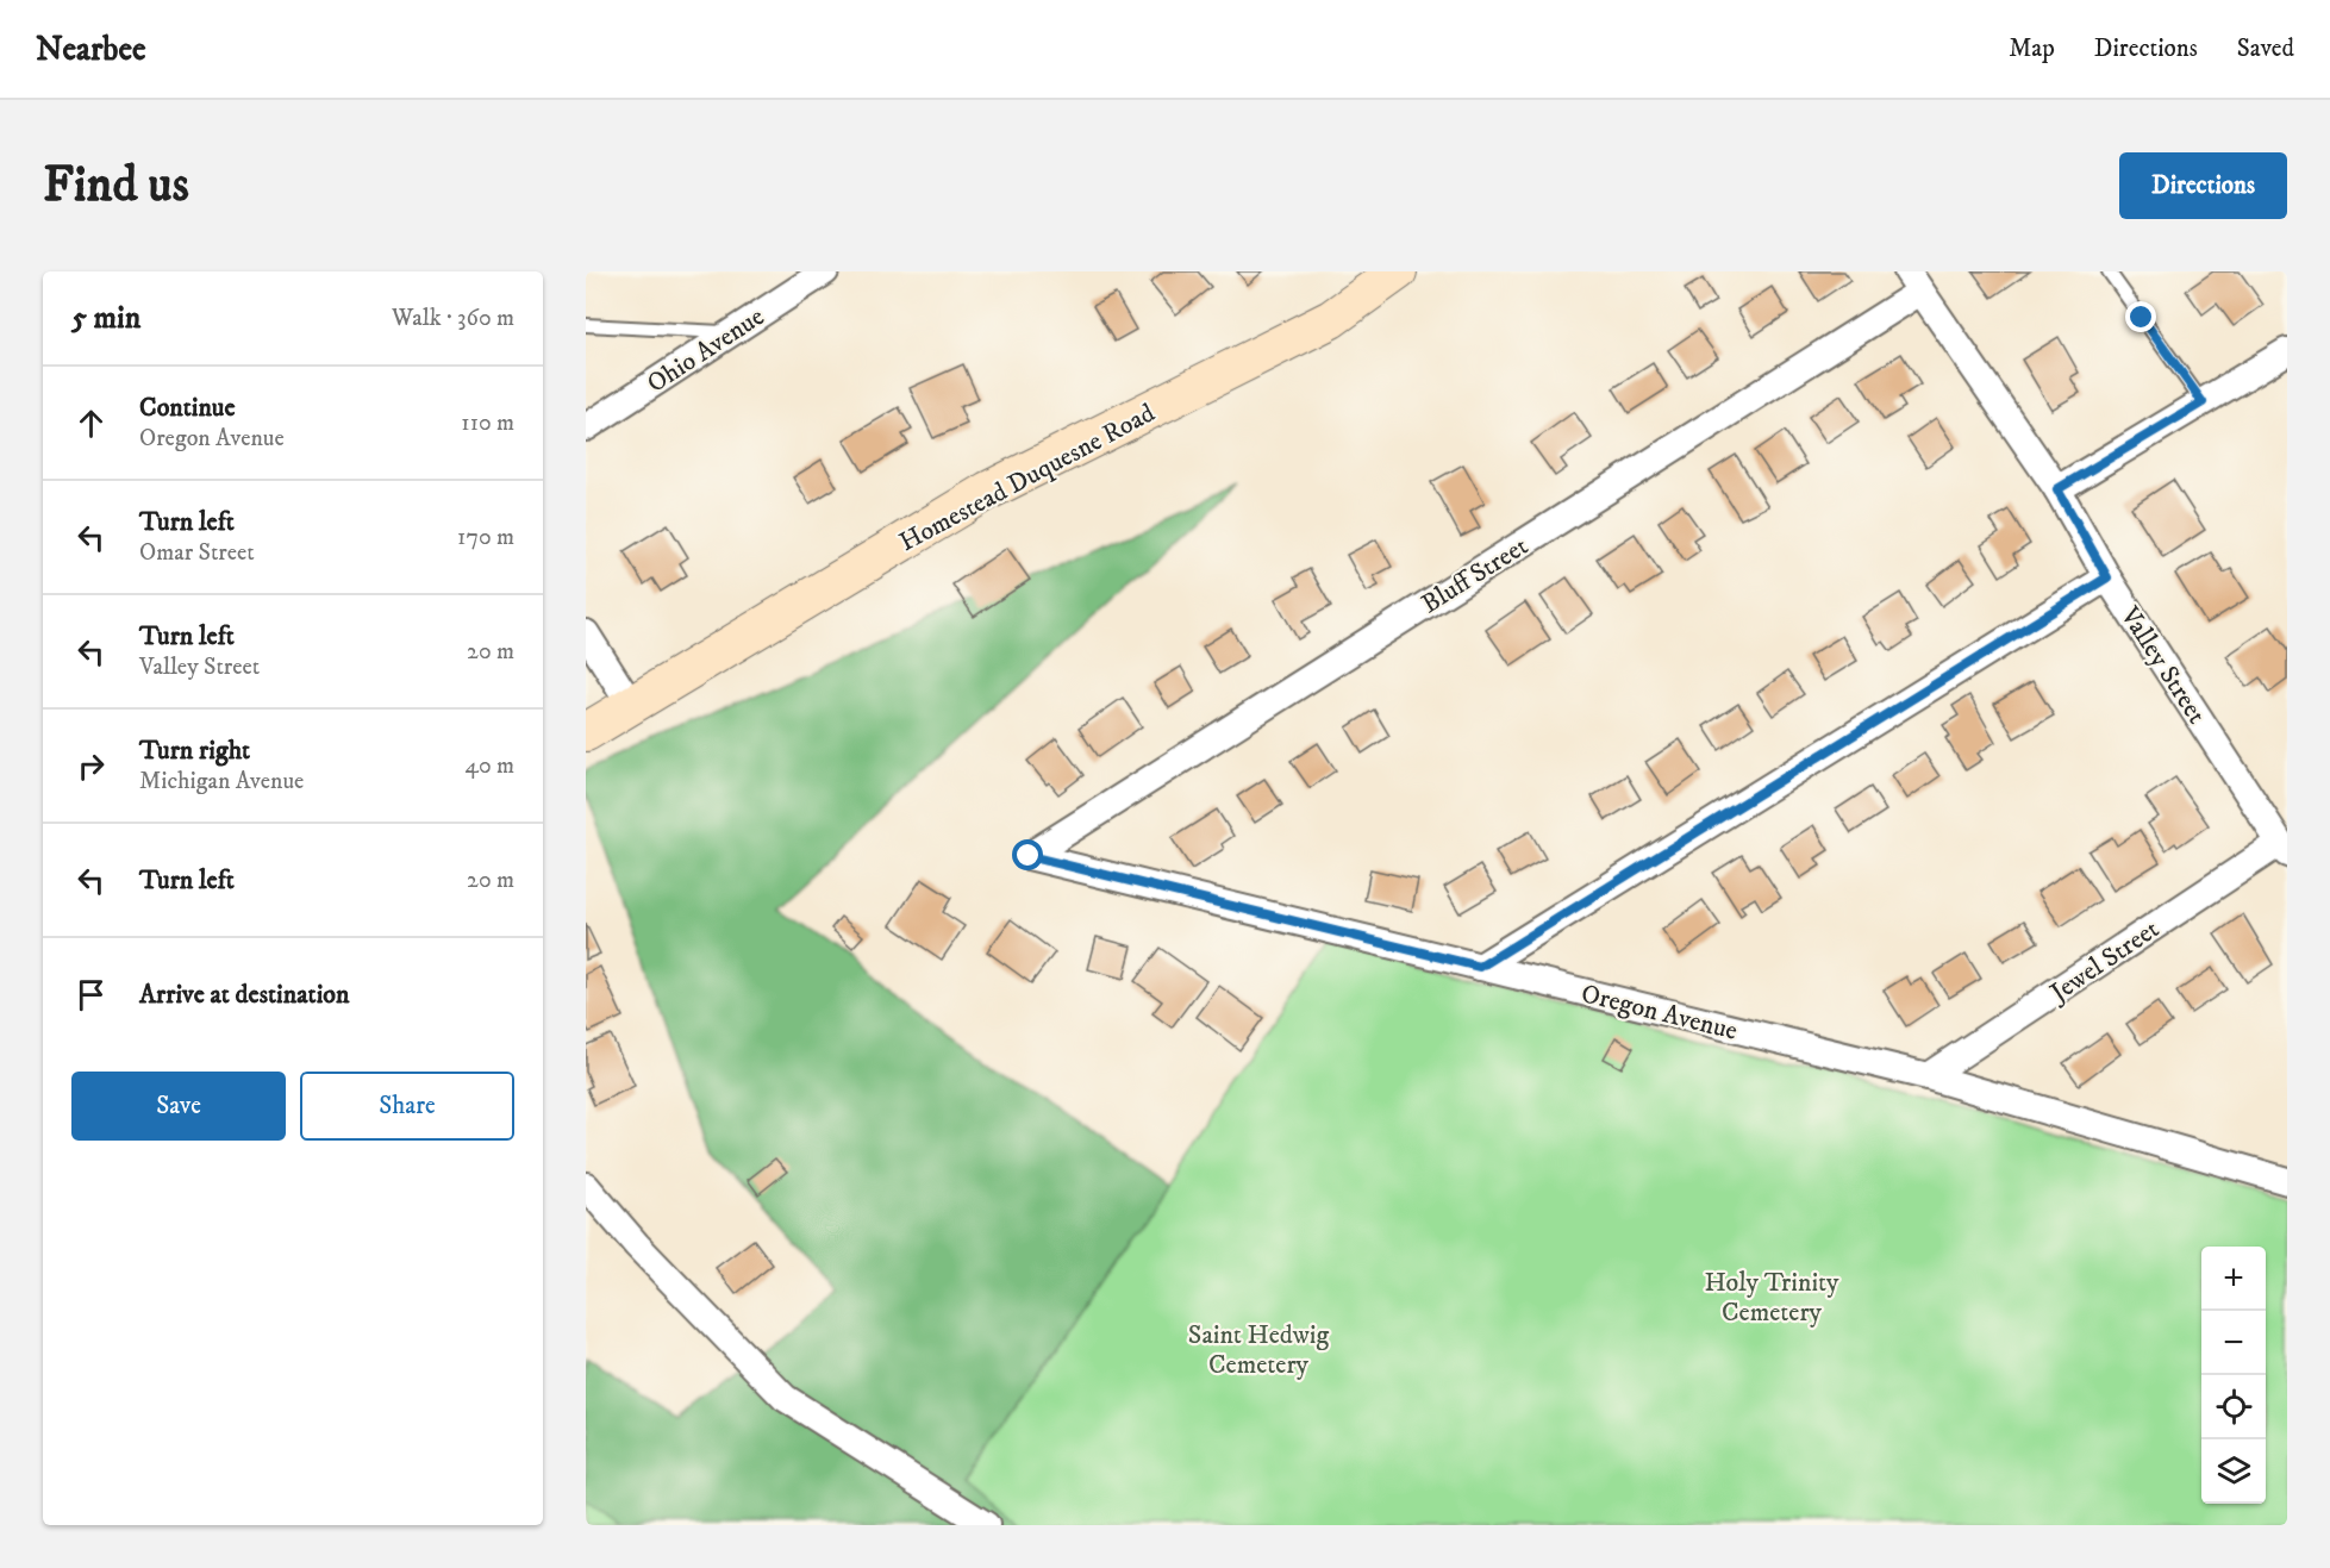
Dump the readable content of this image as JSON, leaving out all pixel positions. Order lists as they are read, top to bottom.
{
  "streets": {
    "street": [
      "Ohio Avenue",
      "Homestead Duquesne Road",
      "Bluff Street",
      "Valley Street",
      "Jewel Street",
      "Oregon Avenue"
    ]
  },
  "crossings": [
    ["Bluff Street", "Valley Street"],
    ["Bluff Street", "Oregon Avenue"],
    ["Valley Street", "Jewel Street"],
    ["Jewel Street", "Oregon Avenue"]
  ],
  "parks": ["Holy Trinity Cemetery", "Saint Hedwig Cemetery"],
  "page": {
    "header": "Nearbee",
    "nav": ["Map", "Directions", "Saved"],
    "buttons": [
      "Directions",
      ["Save", "Share"]
    ],
    "title": "Find us",
    "heading": ["5 min", "Walk · 360 m"],
    "list": [
      ["Continue", "Oregon Avenue", "110 m"],
      ["Turn left", "Omar Street", "170 m"],
      ["Turn left", "Valley Street", "20 m"],
      ["Turn right", "Michigan Avenue", "40 m"],
      ["Turn left", "20 m"],
      "Arrive at destination"
    ],
    "map_buttons": ["+", "−"]
  }
}
